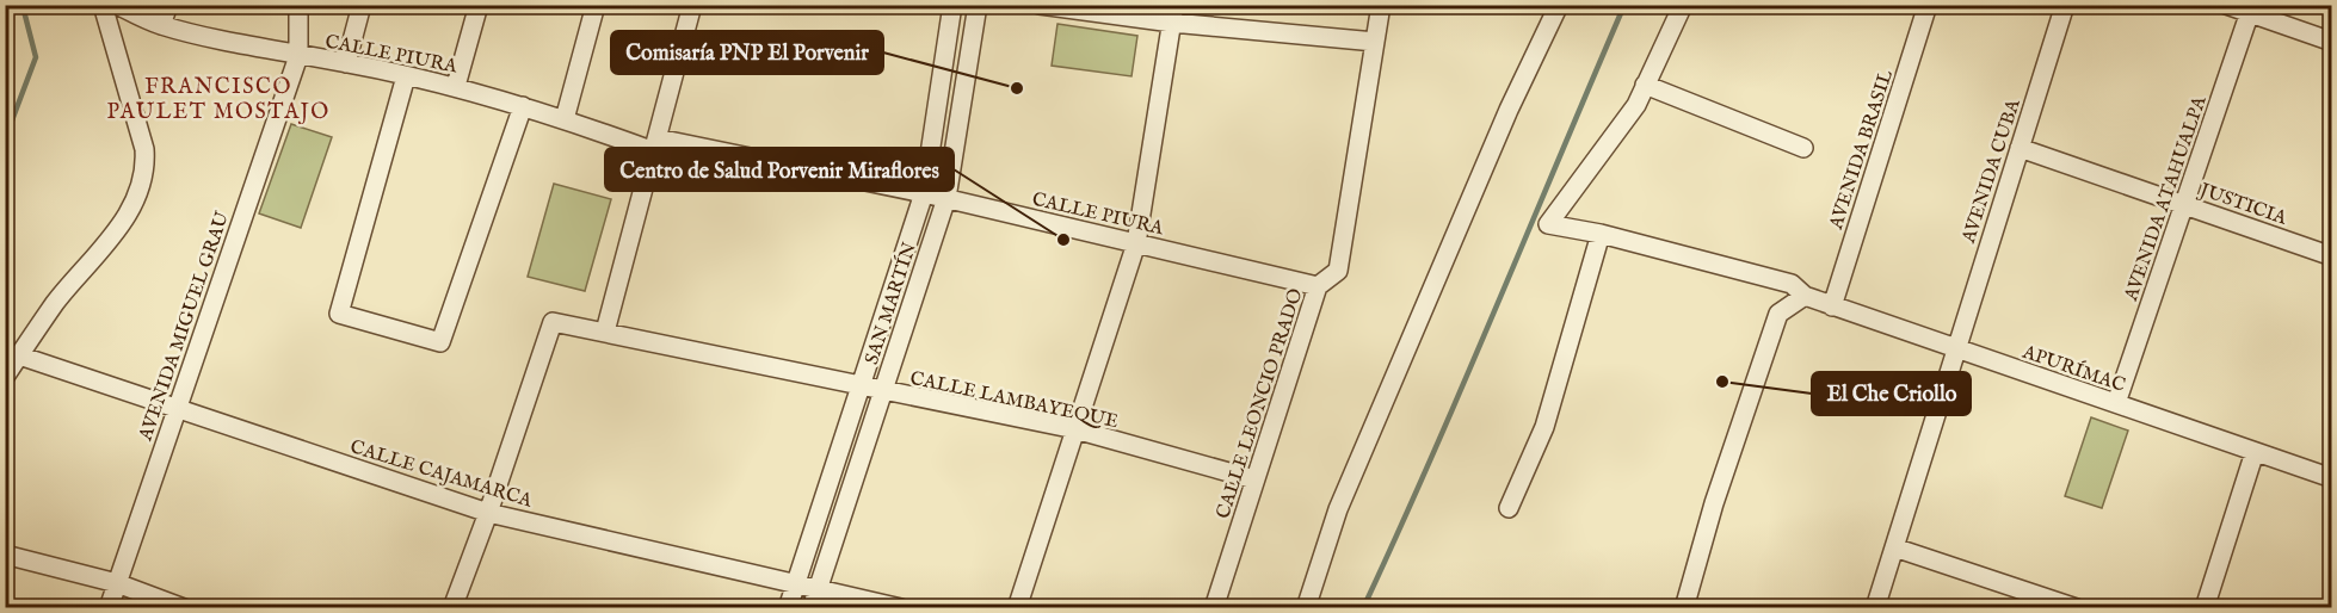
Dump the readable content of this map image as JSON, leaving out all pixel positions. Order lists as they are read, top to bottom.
{
  "streets": {
    "street": [
      "CALLE PIURA",
      "AVENIDA BRASIL",
      "AVENIDA CUBA",
      "AVENIDA ATAHUALPA",
      "JUSTICIA",
      "SAN MARTÍN",
      "AVENIDA MIGUEL GRAU",
      "APURÍMAC",
      "CALLE LAMBAYEQUE",
      "CALLE LEONCIO PRADO",
      "CALLE CAJAMARCA"
    ]
  },
  "crossings": [
    ["CALLE PIURA", "SAN MARTÍN"],
    ["CALLE PIURA", "AVENIDA MIGUEL GRAU"],
    ["CALLE PIURA", "CALLE LEONCIO PRADO"],
    ["AVENIDA BRASIL", "APURÍMAC"],
    ["AVENIDA CUBA", "JUSTICIA"],
    ["AVENIDA CUBA", "APURÍMAC"],
    ["AVENIDA ATAHUALPA", "JUSTICIA"],
    ["AVENIDA ATAHUALPA", "APURÍMAC"],
    ["SAN MARTÍN", "CALLE LAMBAYEQUE"],
    ["SAN MARTÍN", "CALLE CAJAMARCA"],
    ["AVENIDA MIGUEL GRAU", "CALLE CAJAMARCA"],
    ["CALLE LAMBAYEQUE", "CALLE LEONCIO PRADO"],
    ["CALLE LAMBAYEQUE", "CALLE CAJAMARCA"]
  ],
  "districts": ["FRANCISCO PAULET MOSTAJO"],
  "places": ["Comisaría PNP El Porvenir", "Centro de Salud Porvenir Miraflores", "El Che Criollo"]
}
